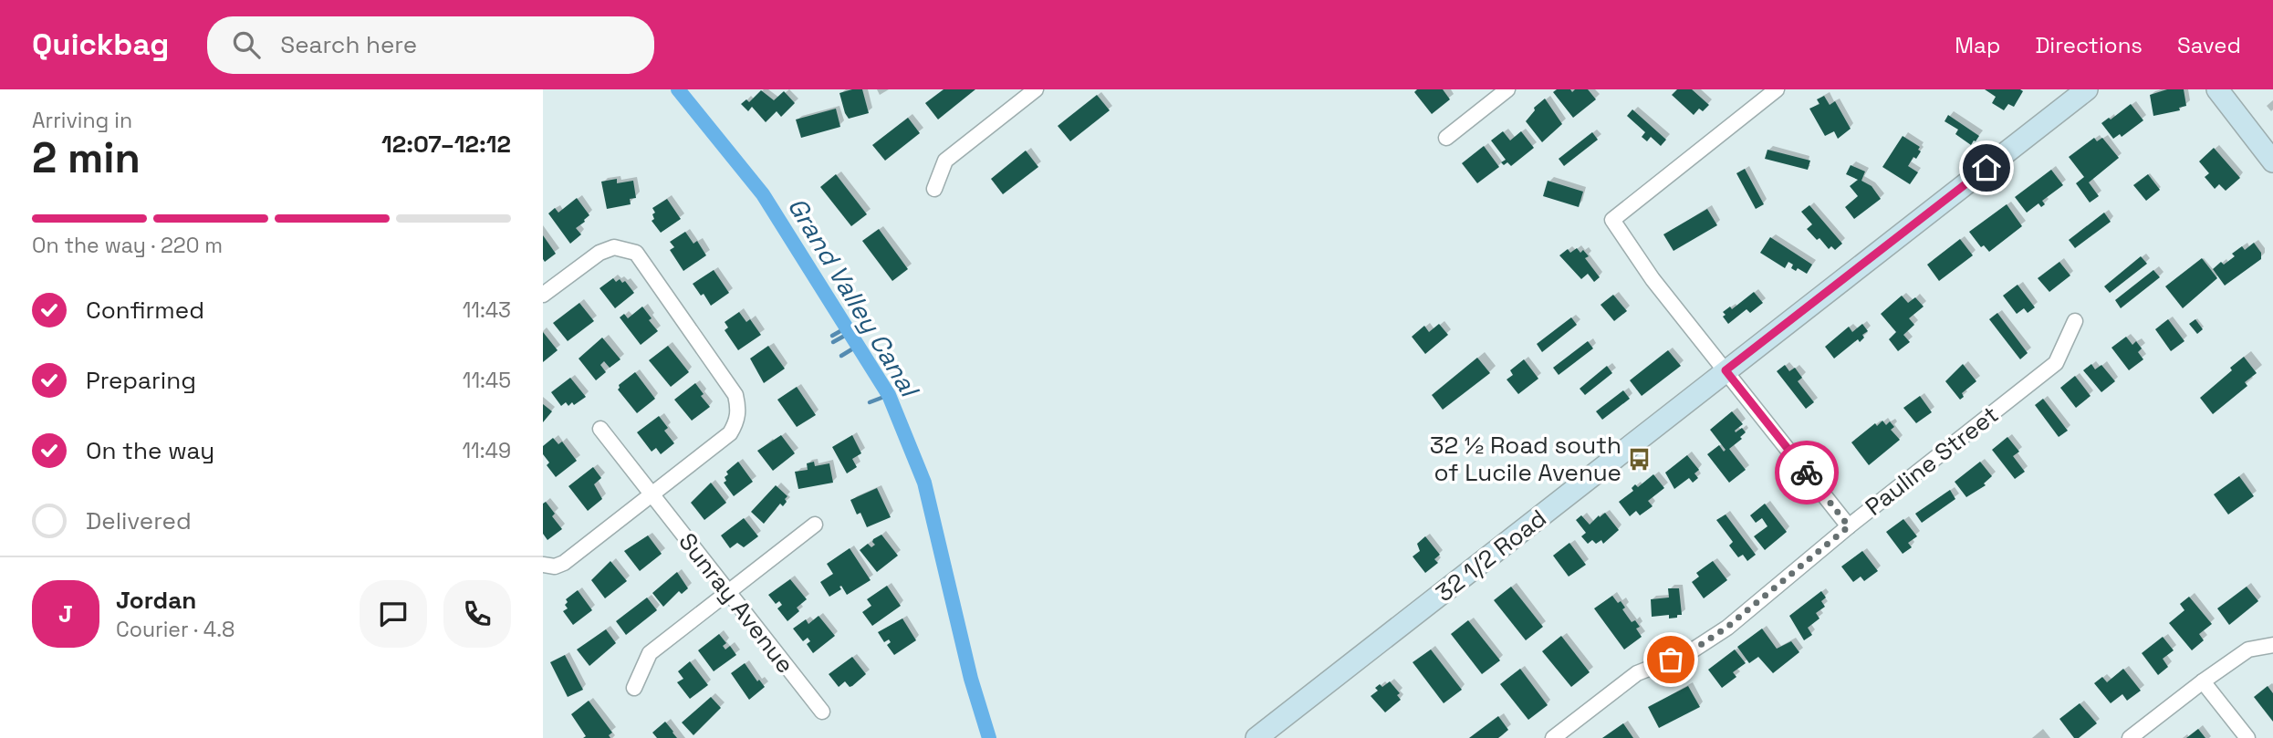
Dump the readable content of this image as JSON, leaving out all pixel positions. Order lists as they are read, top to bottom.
{
  "streets": {
    "street": ["Pauline Street", "32 1/2 Road", "Sunray Avenue"]
  },
  "water": ["Grand Valley Canal"],
  "places": {
    "bus stop": ["32 ½ Road south of Lucile Avenue"]
  },
  "page": {
    "header": "Quickbag",
    "search": "Search here",
    "nav": ["Map", "Directions", "Saved"],
    "heading": ["2 min", "Arriving in", "12:07–12:12"],
    "panel": ["Jordan", "Courier · 4.8"],
    "bar": "On the way · 220 m",
    "list": [
      ["Confirmed", "11:43"],
      ["Preparing", "11:45"],
      ["On the way", "11:49"],
      "Delivered"
    ],
    "round": "J"
  }
}
